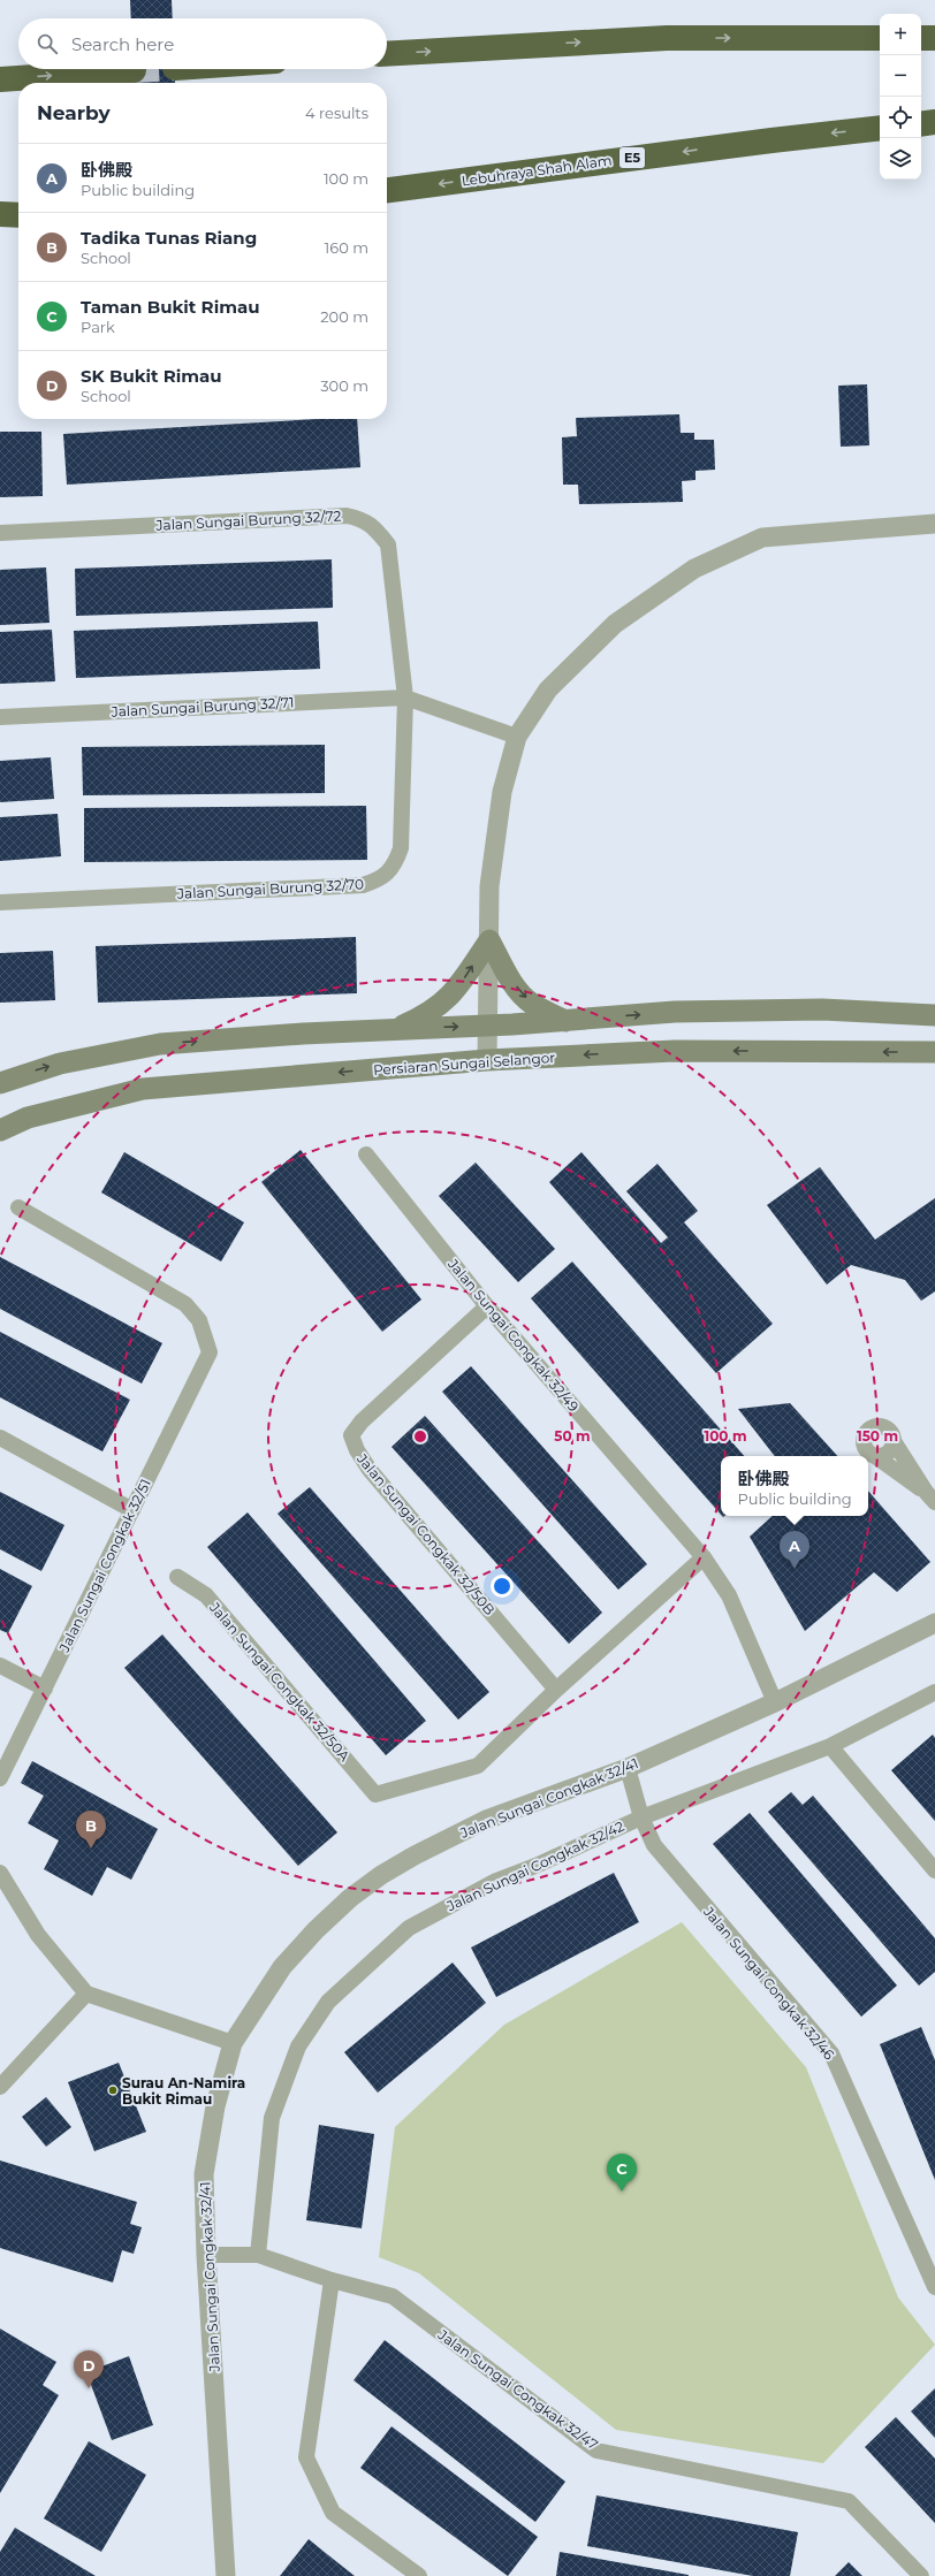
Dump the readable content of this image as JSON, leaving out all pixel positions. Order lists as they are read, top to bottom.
{
  "streets": {
    "highway": ["E5", "Lebuhraya Shah Alam"],
    "main road": ["Persiaran Sungai Selangor"],
    "street": [
      "Jalan Sungai Burung 32/72",
      "Jalan Sungai Burung 32/71",
      "Jalan Sungai Burung 32/70",
      "Jalan Sungai Congkak 32/49",
      "Jalan Sungai Congkak 32/50B",
      "Jalan Sungai Congkak 32/51",
      "Jalan Sungai Congkak 32/50A",
      "Jalan Sungai Congkak 32/41",
      "Jalan Sungai Congkak 32/42",
      "Jalan Sungai Congkak 32/46",
      "Jalan Sungai Congkak 32/47"
    ]
  },
  "crossings": [
    ["Jalan Sungai Burung 32/72", "Jalan Sungai Burung 32/71"],
    ["Jalan Sungai Burung 32/72", "Jalan Sungai Burung 32/70"],
    ["Jalan Sungai Burung 32/71", "Jalan Sungai Burung 32/70"],
    ["Jalan Sungai Congkak 32/49", "Jalan Sungai Congkak 32/50B"],
    ["Jalan Sungai Congkak 32/49", "Jalan Sungai Congkak 32/41"],
    ["Jalan Sungai Congkak 32/50B", "Jalan Sungai Congkak 32/50A"],
    ["Jalan Sungai Congkak 32/41", "Jalan Sungai Congkak 32/46"],
    ["Jalan Sungai Congkak 32/41", "Jalan Sungai Congkak 32/47"],
    ["Jalan Sungai Congkak 32/42", "Jalan Sungai Congkak 32/46"],
    ["Jalan Sungai Congkak 32/42", "Jalan Sungai Congkak 32/47"]
  ],
  "places": ["Surau An-Namira Bukit Rimau"],
  "page": {
    "map_buttons": ["+", "−"],
    "search": "Search here",
    "heading": ["Nearby", "4 results"],
    "list": [
      {
        "mark": "A",
        "name": "卧佛殿",
        "note": "Public building",
        "value": "100 m"
      },
      {
        "mark": "B",
        "name": "Tadika Tunas Riang",
        "note": "School",
        "value": "160 m"
      },
      {
        "mark": "C",
        "name": "Taman Bukit Rimau",
        "note": "Park",
        "value": "200 m"
      },
      {
        "mark": "D",
        "name": "SK Bukit Rimau",
        "note": "School",
        "value": "300 m"
      }
    ],
    "popup": ["卧佛殿", "Public building"],
    "pins": [
      "A",
      "B",
      "C",
      "D"
    ]
  },
  "rings": ["50 m", "100 m", "150 m"]
}
